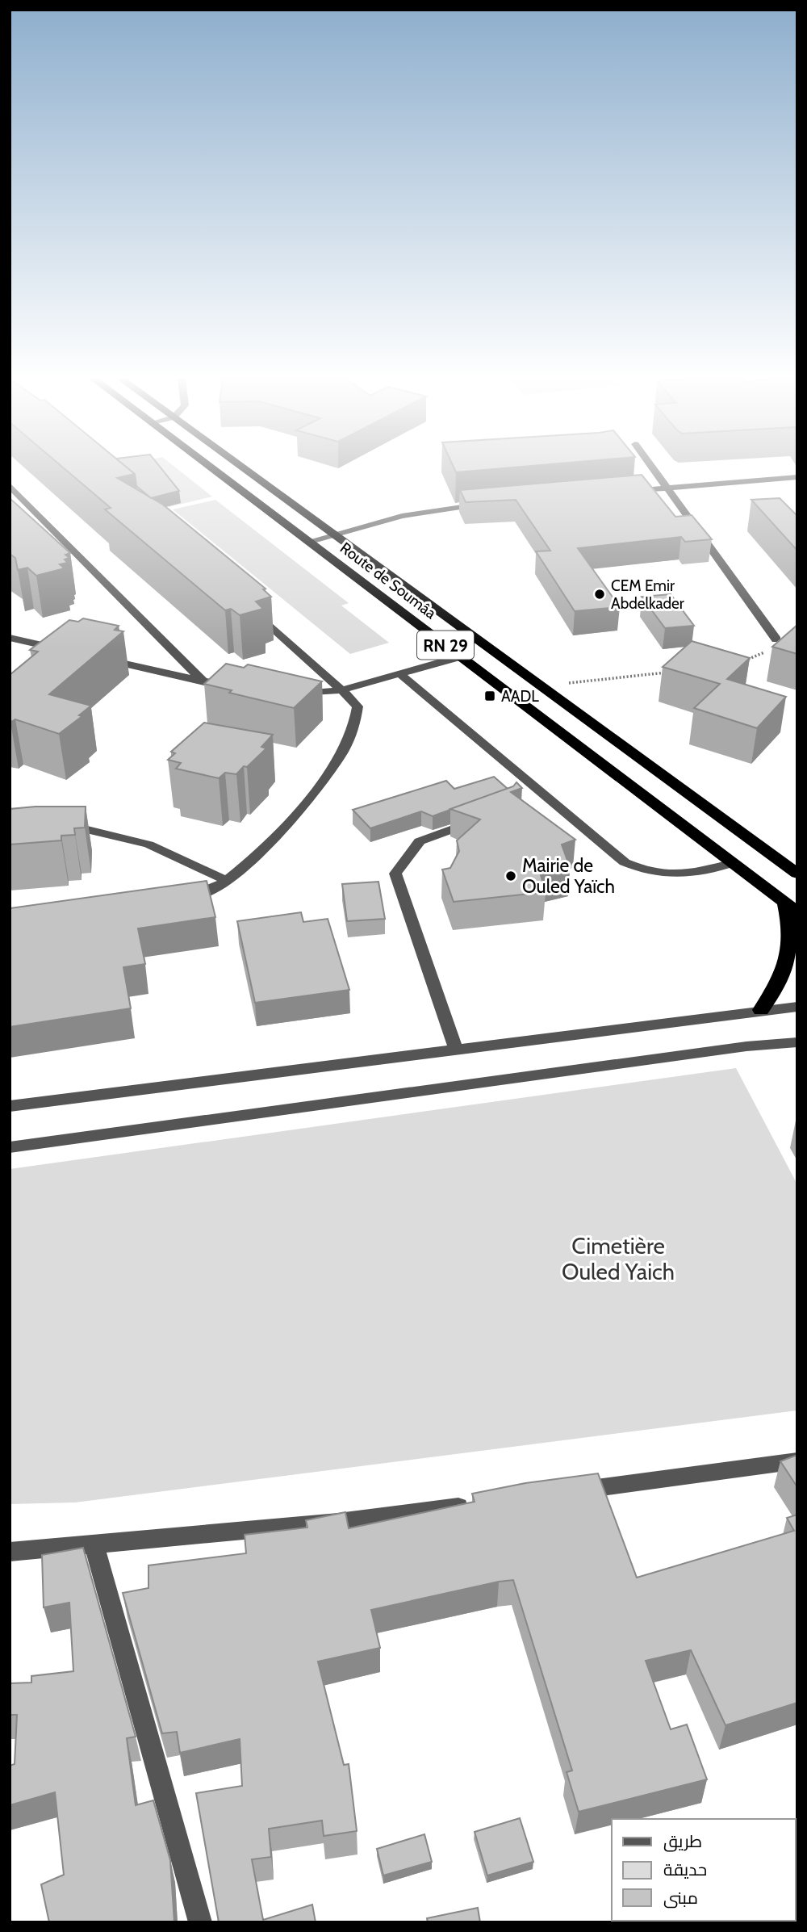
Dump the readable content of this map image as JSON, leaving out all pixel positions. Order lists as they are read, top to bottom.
{
  "streets": {
    "highway": ["Route de Soumâa", "RN 29"]
  },
  "parks": ["Cimetière Ouled Yaich"],
  "places": {
    "other": ["CEM Emir Abdelkader", "Mairie de Ouled Yaïch"],
    "transit": ["AADL"]
  },
  "legend": ["طريق", "حديقة", "مبنى"]
}
